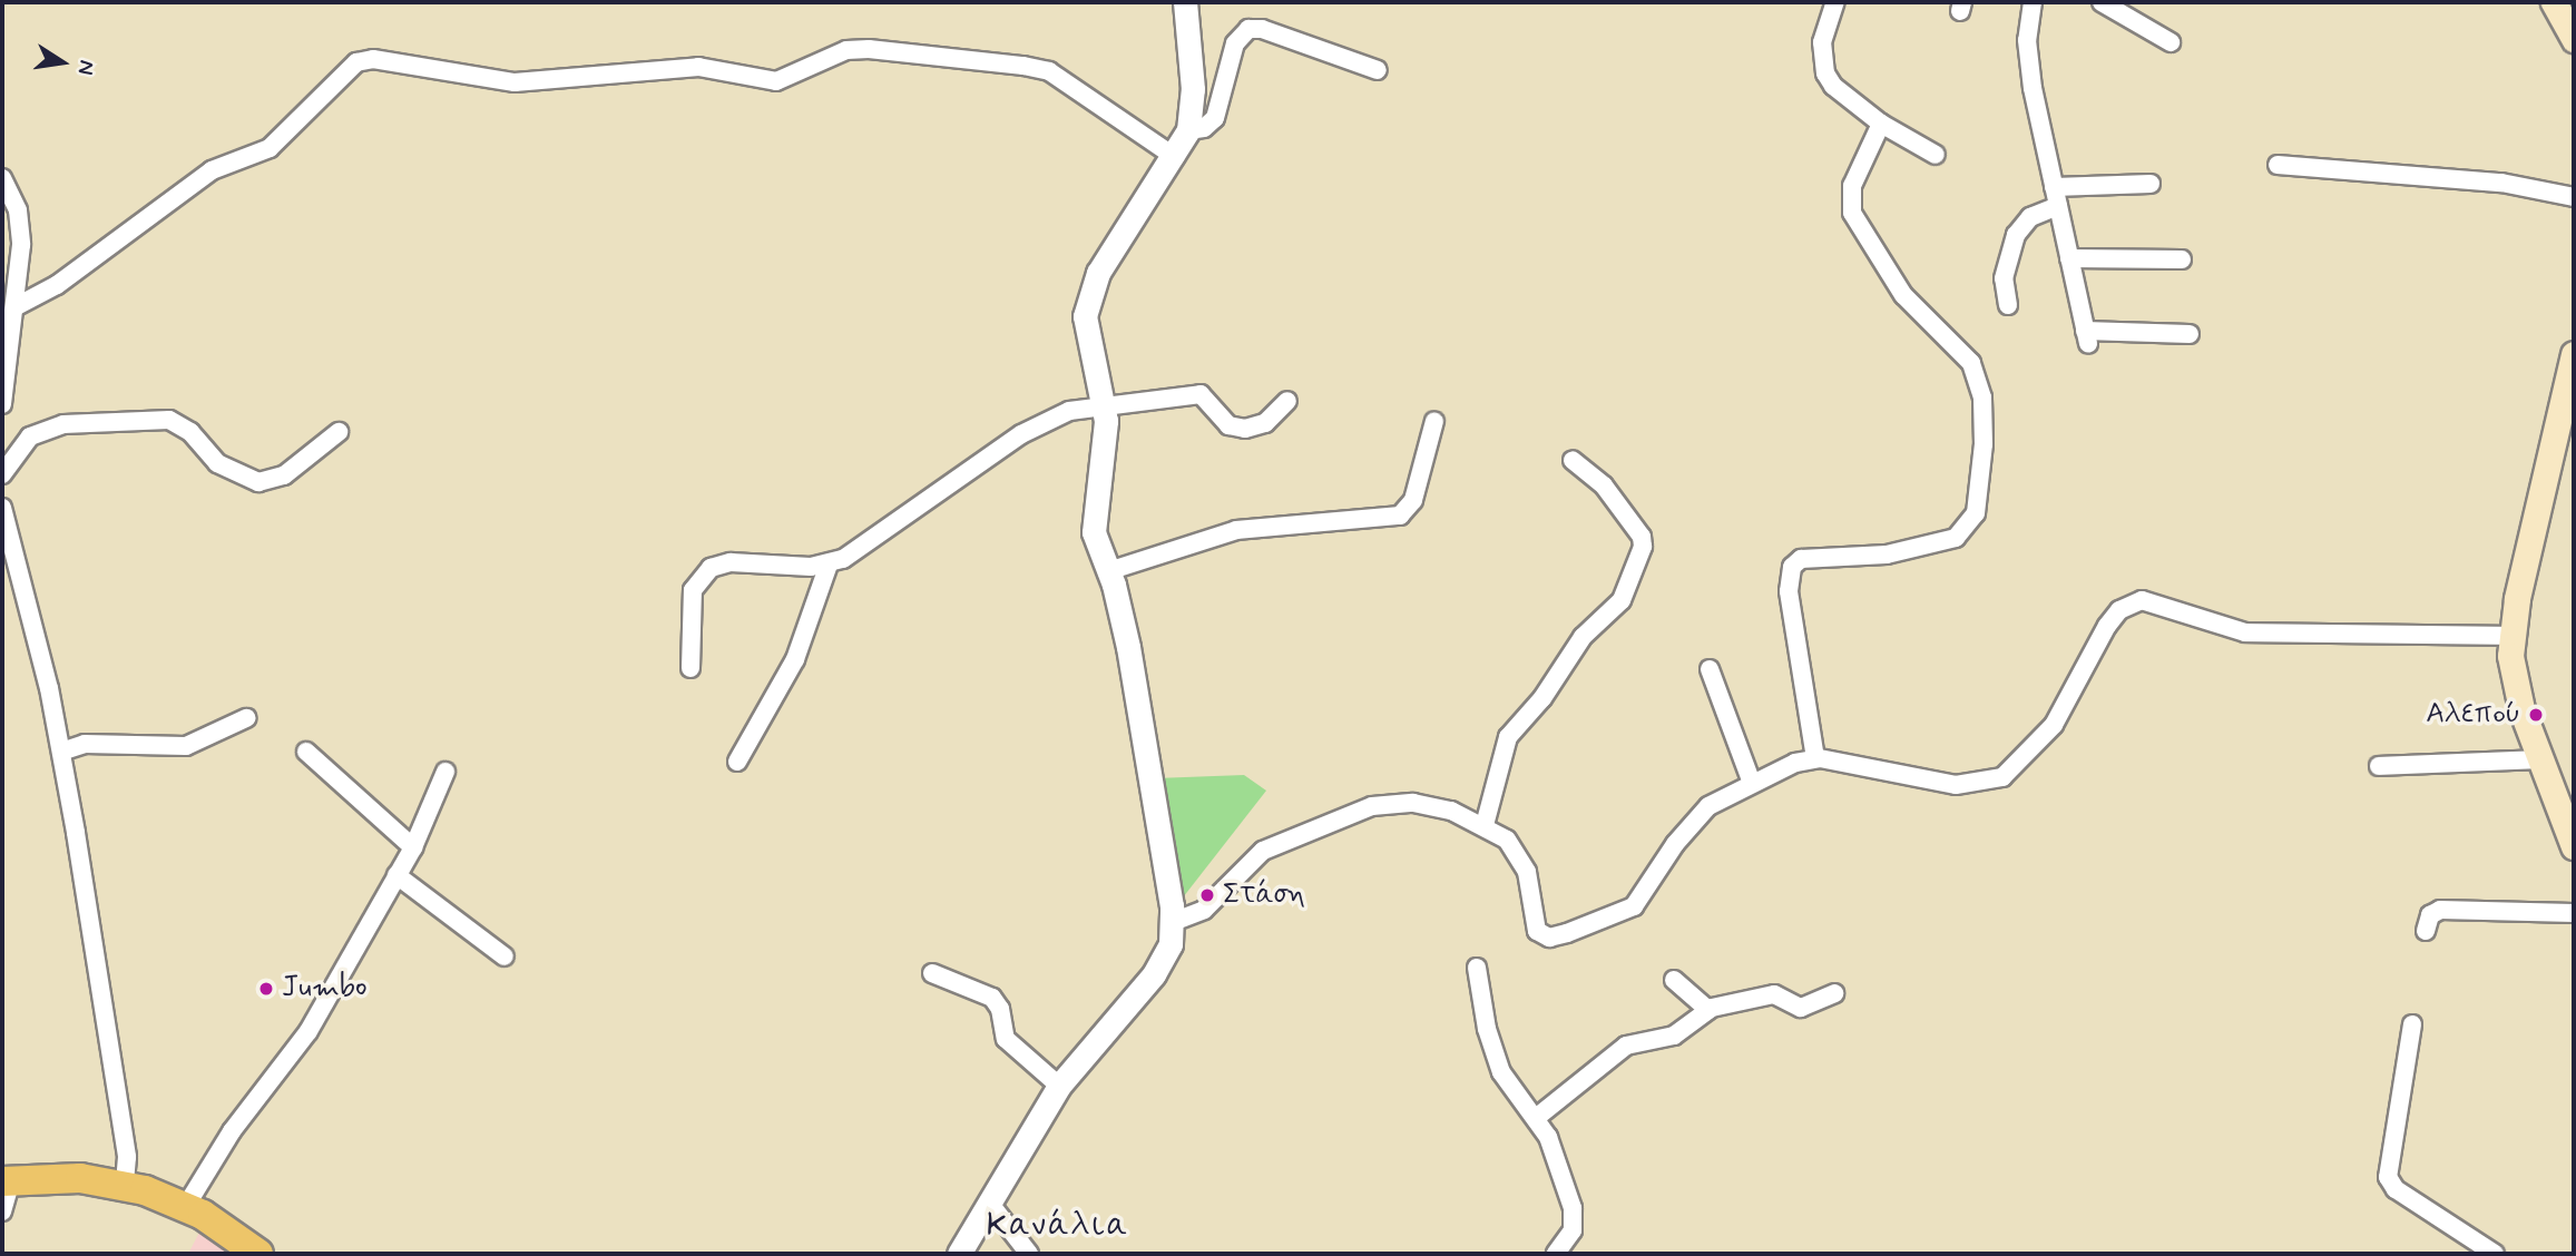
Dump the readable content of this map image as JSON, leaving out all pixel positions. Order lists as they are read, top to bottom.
{
  "districts": ["Κανάλια"],
  "places": ["Αλεπού", "Στάση", "Jumbo"],
  "north": "right"
}
